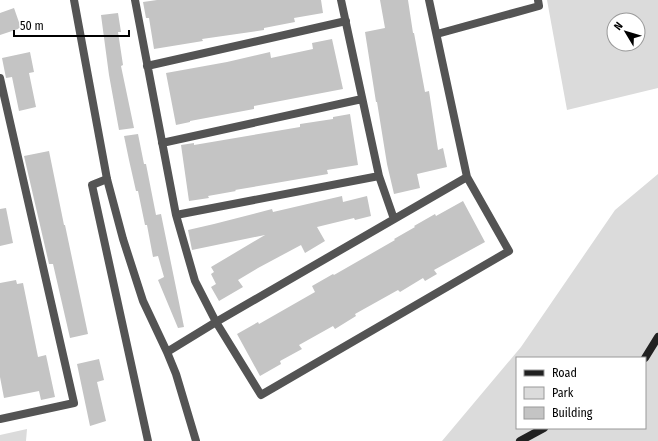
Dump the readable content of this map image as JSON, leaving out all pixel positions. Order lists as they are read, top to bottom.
{
  "legend": ["Road", "Park", "Building"],
  "scale_bar": "50 m",
  "north": "top left"
}
